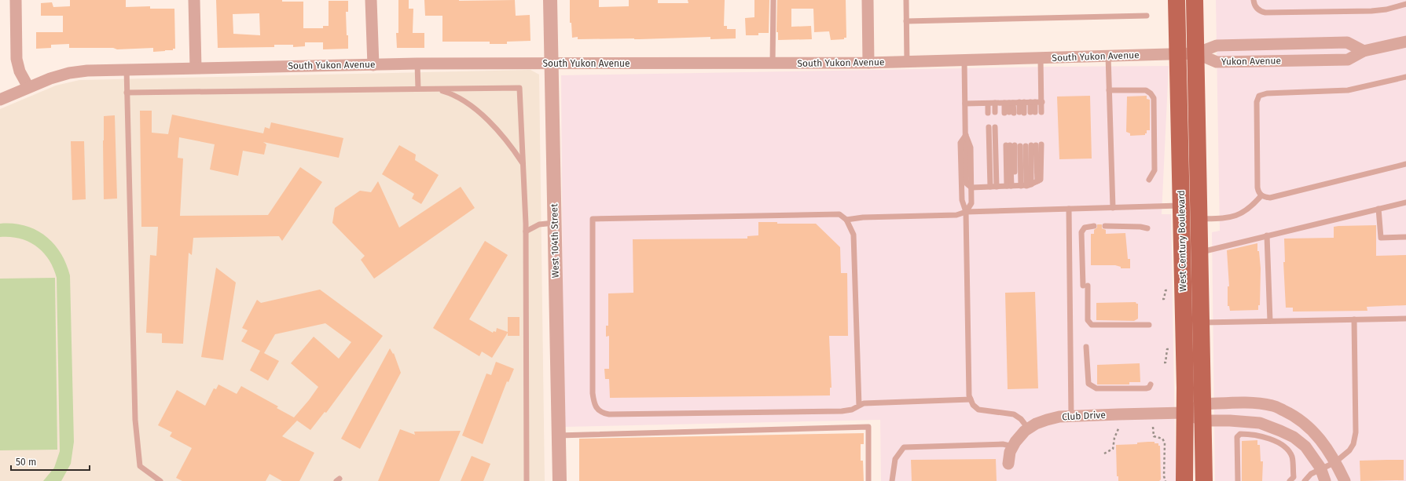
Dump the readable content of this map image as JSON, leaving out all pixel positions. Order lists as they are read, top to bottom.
{
  "streets": {
    "main road": ["West Century Boulevard"],
    "street": [
      "South Yukon Avenue",
      "Yukon Avenue",
      "West 104th Street",
      "Club Drive"
    ]
  },
  "crossings": [
    ["South Yukon Avenue", "Yukon Avenue"],
    ["South Yukon Avenue", "West 104th Street"],
    ["South Yukon Avenue", "West Century Boulevard"],
    ["Yukon Avenue", "West Century Boulevard"],
    ["West Century Boulevard", "Club Drive"]
  ],
  "scale_bar": "50 m"
}
